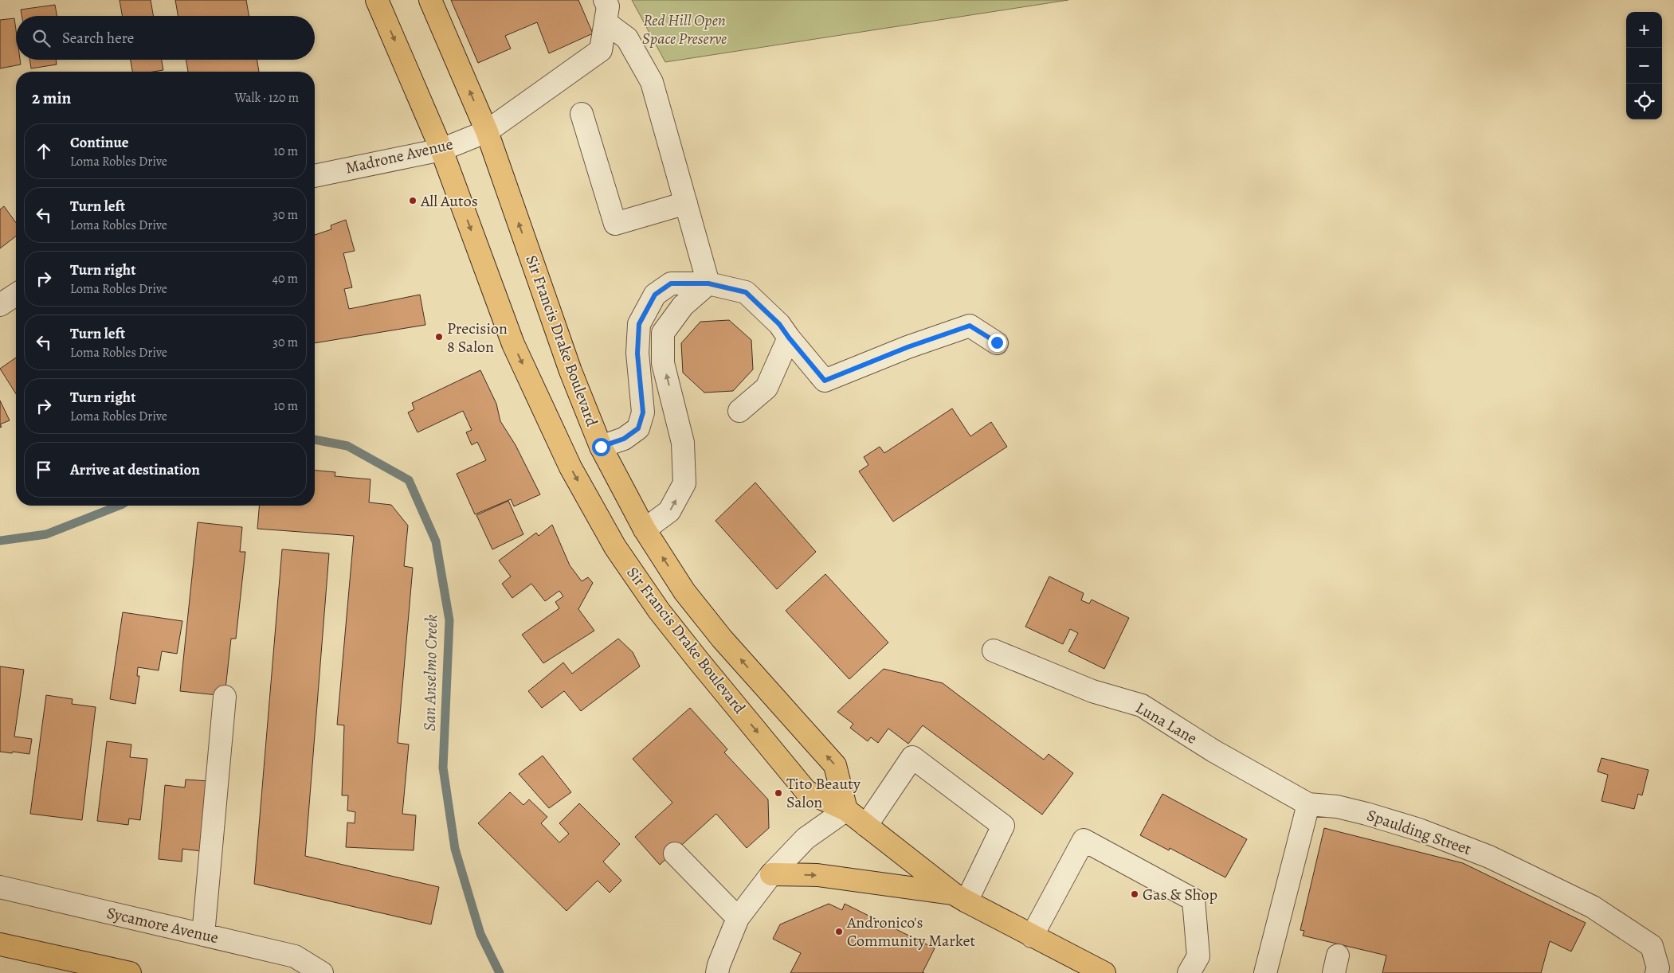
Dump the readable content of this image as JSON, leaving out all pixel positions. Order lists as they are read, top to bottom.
{
  "streets": {
    "main road": ["Sir Francis Drake Boulevard"],
    "street": [
      "Madrone Avenue",
      "Luna Lane",
      "Spaulding Street",
      "Sycamore Avenue"
    ]
  },
  "crossings": [
    ["Madrone Avenue", "Sir Francis Drake Boulevard"],
    ["Luna Lane", "Spaulding Street"]
  ],
  "water": ["San Anselmo Creek"],
  "parks": ["Red Hill Open Space Preserve"],
  "places": [
    "All Autos",
    "Precision 8 Salon",
    "Tito Beauty Salon",
    "Gas & Shop",
    "Andronico's Community Market"
  ],
  "page": {
    "map_buttons": ["+", "−"],
    "search": "Search here",
    "heading": ["2 min", "Walk · 120 m"],
    "list": [
      ["Continue", "Loma Robles Drive", "10 m"],
      ["Turn left", "Loma Robles Drive", "30 m"],
      ["Turn right", "Loma Robles Drive", "40 m"],
      ["Turn left", "Loma Robles Drive", "30 m"],
      ["Turn right", "Loma Robles Drive", "10 m"],
      "Arrive at destination"
    ]
  }
}
